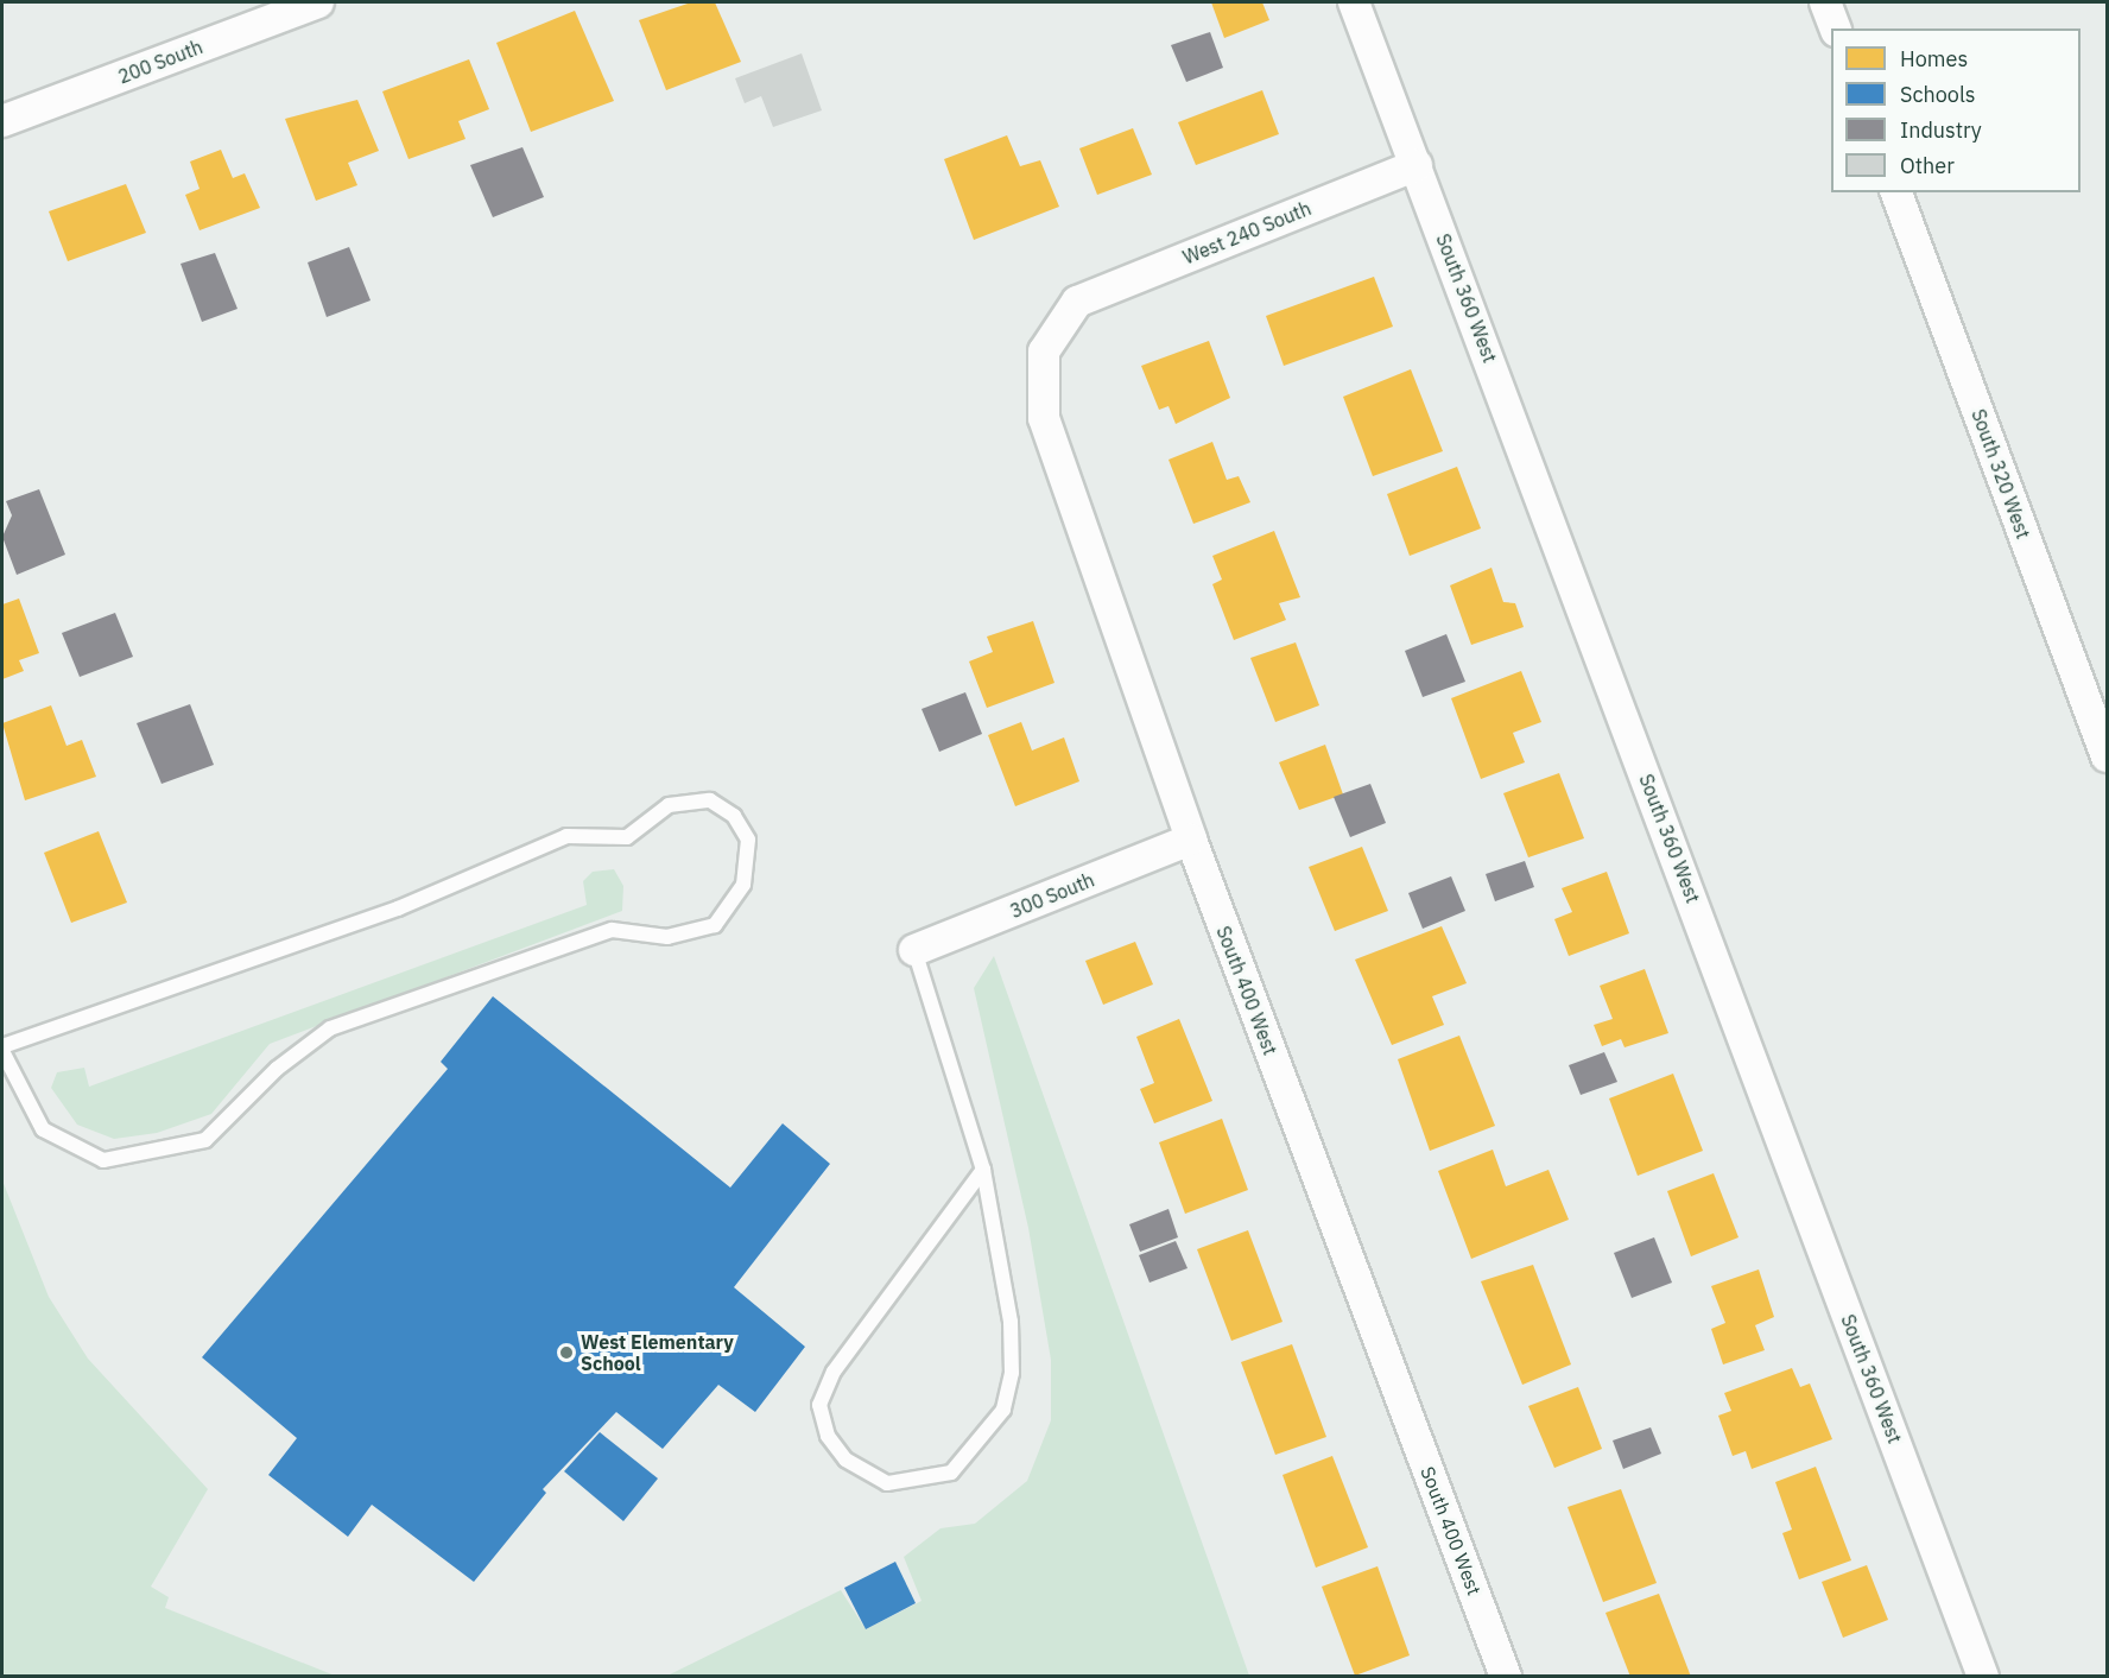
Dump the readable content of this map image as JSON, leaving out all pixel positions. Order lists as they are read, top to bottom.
{
  "streets": {
    "street": [
      "200 South",
      "West 240 South",
      "South 360 West",
      "South 320 West",
      "300 South",
      "South 400 West"
    ]
  },
  "crossings": [
    ["West 240 South", "South 360 West"],
    ["West 240 South", "South 400 West"],
    ["300 South", "South 400 West"]
  ],
  "places": ["West Elementary School"],
  "legend": [
    "Homes",
    "Schools",
    "Industry",
    "Other"
  ]
}
